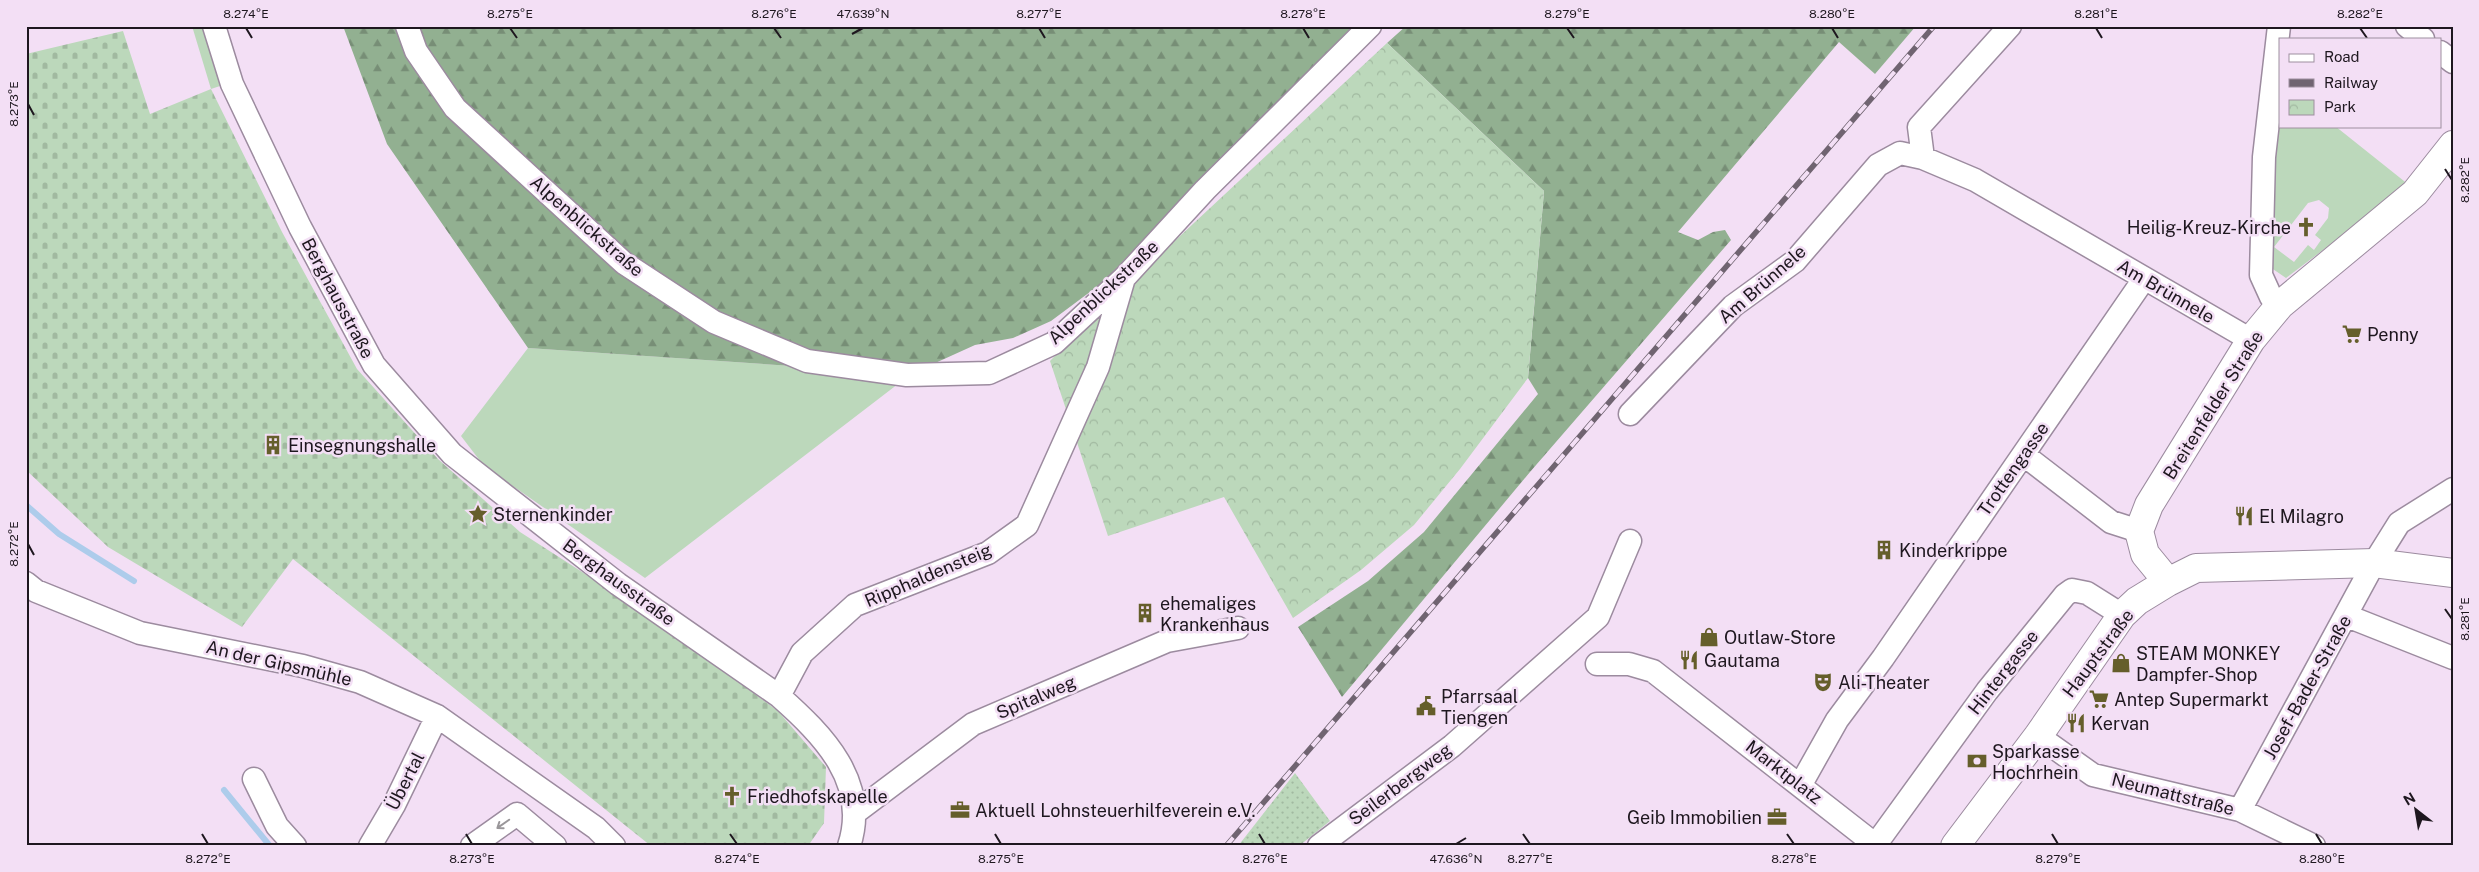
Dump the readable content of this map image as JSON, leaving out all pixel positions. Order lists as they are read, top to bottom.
{
  "streets": {
    "street": [
      "Alpenblickstraße",
      "Am Brünnele",
      "Berghausstraße",
      "Breitenfelder Straße",
      "Trottengasse",
      "Ripphaldensteig",
      "Hauptstraße",
      "An der Gipsmühle",
      "Hintergasse",
      "Josef-Bader-Straße",
      "Spitalweg",
      "Marktplatz",
      "Übertal",
      "Seilerbergweg",
      "Neumattstraße"
    ]
  },
  "crossings": [
    ["Alpenblickstraße", "Ripphaldensteig"],
    ["Am Brünnele", "Breitenfelder Straße"],
    ["Am Brünnele", "Trottengasse"],
    ["Berghausstraße", "Ripphaldensteig"],
    ["Berghausstraße", "Spitalweg"],
    ["Trottengasse", "Marktplatz"],
    ["Hauptstraße", "Hintergasse"],
    ["Hauptstraße", "Josef-Bader-Straße"],
    ["Hauptstraße", "Neumattstraße"],
    ["An der Gipsmühle", "Übertal"],
    ["Hintergasse", "Marktplatz"],
    ["Josef-Bader-Straße", "Neumattstraße"]
  ],
  "places": {
    "church": ["Heilig-Kreuz-Kirche", "Friedhofskapelle"],
    "supermarket": ["Penny", "Antep Supermarkt"],
    "building": ["Einsegnungshalle", "Kinderkrippe", "ehemaliges Krankenhaus"],
    "place": ["Sternenkinder"],
    "restaurant": ["El Milagro", "Gautama", "Kervan"],
    "shop": ["Outlaw-Store", "STEAM MONKEY Dampfer-Shop"],
    "theatre": ["Ali-Theater"],
    "public building": ["Pfarrsaal Tiengen"],
    "bank": ["Sparkasse Hochrhein"],
    "office": ["Aktuell Lohnsteuerhilfeverein e.V.", "Geib Immobilien"]
  },
  "legend": ["Road", "Railway", "Park"],
  "north": "top left",
  "coordinates": [
    "8.274°E",
    "8.275°E",
    "8.276°E",
    "47.639°N",
    "8.277°E",
    "8.278°E",
    "8.279°E",
    "8.280°E",
    "8.281°E",
    "8.282°E",
    "8.273°E",
    "8.272°E",
    "47.636°N"
  ]
}
